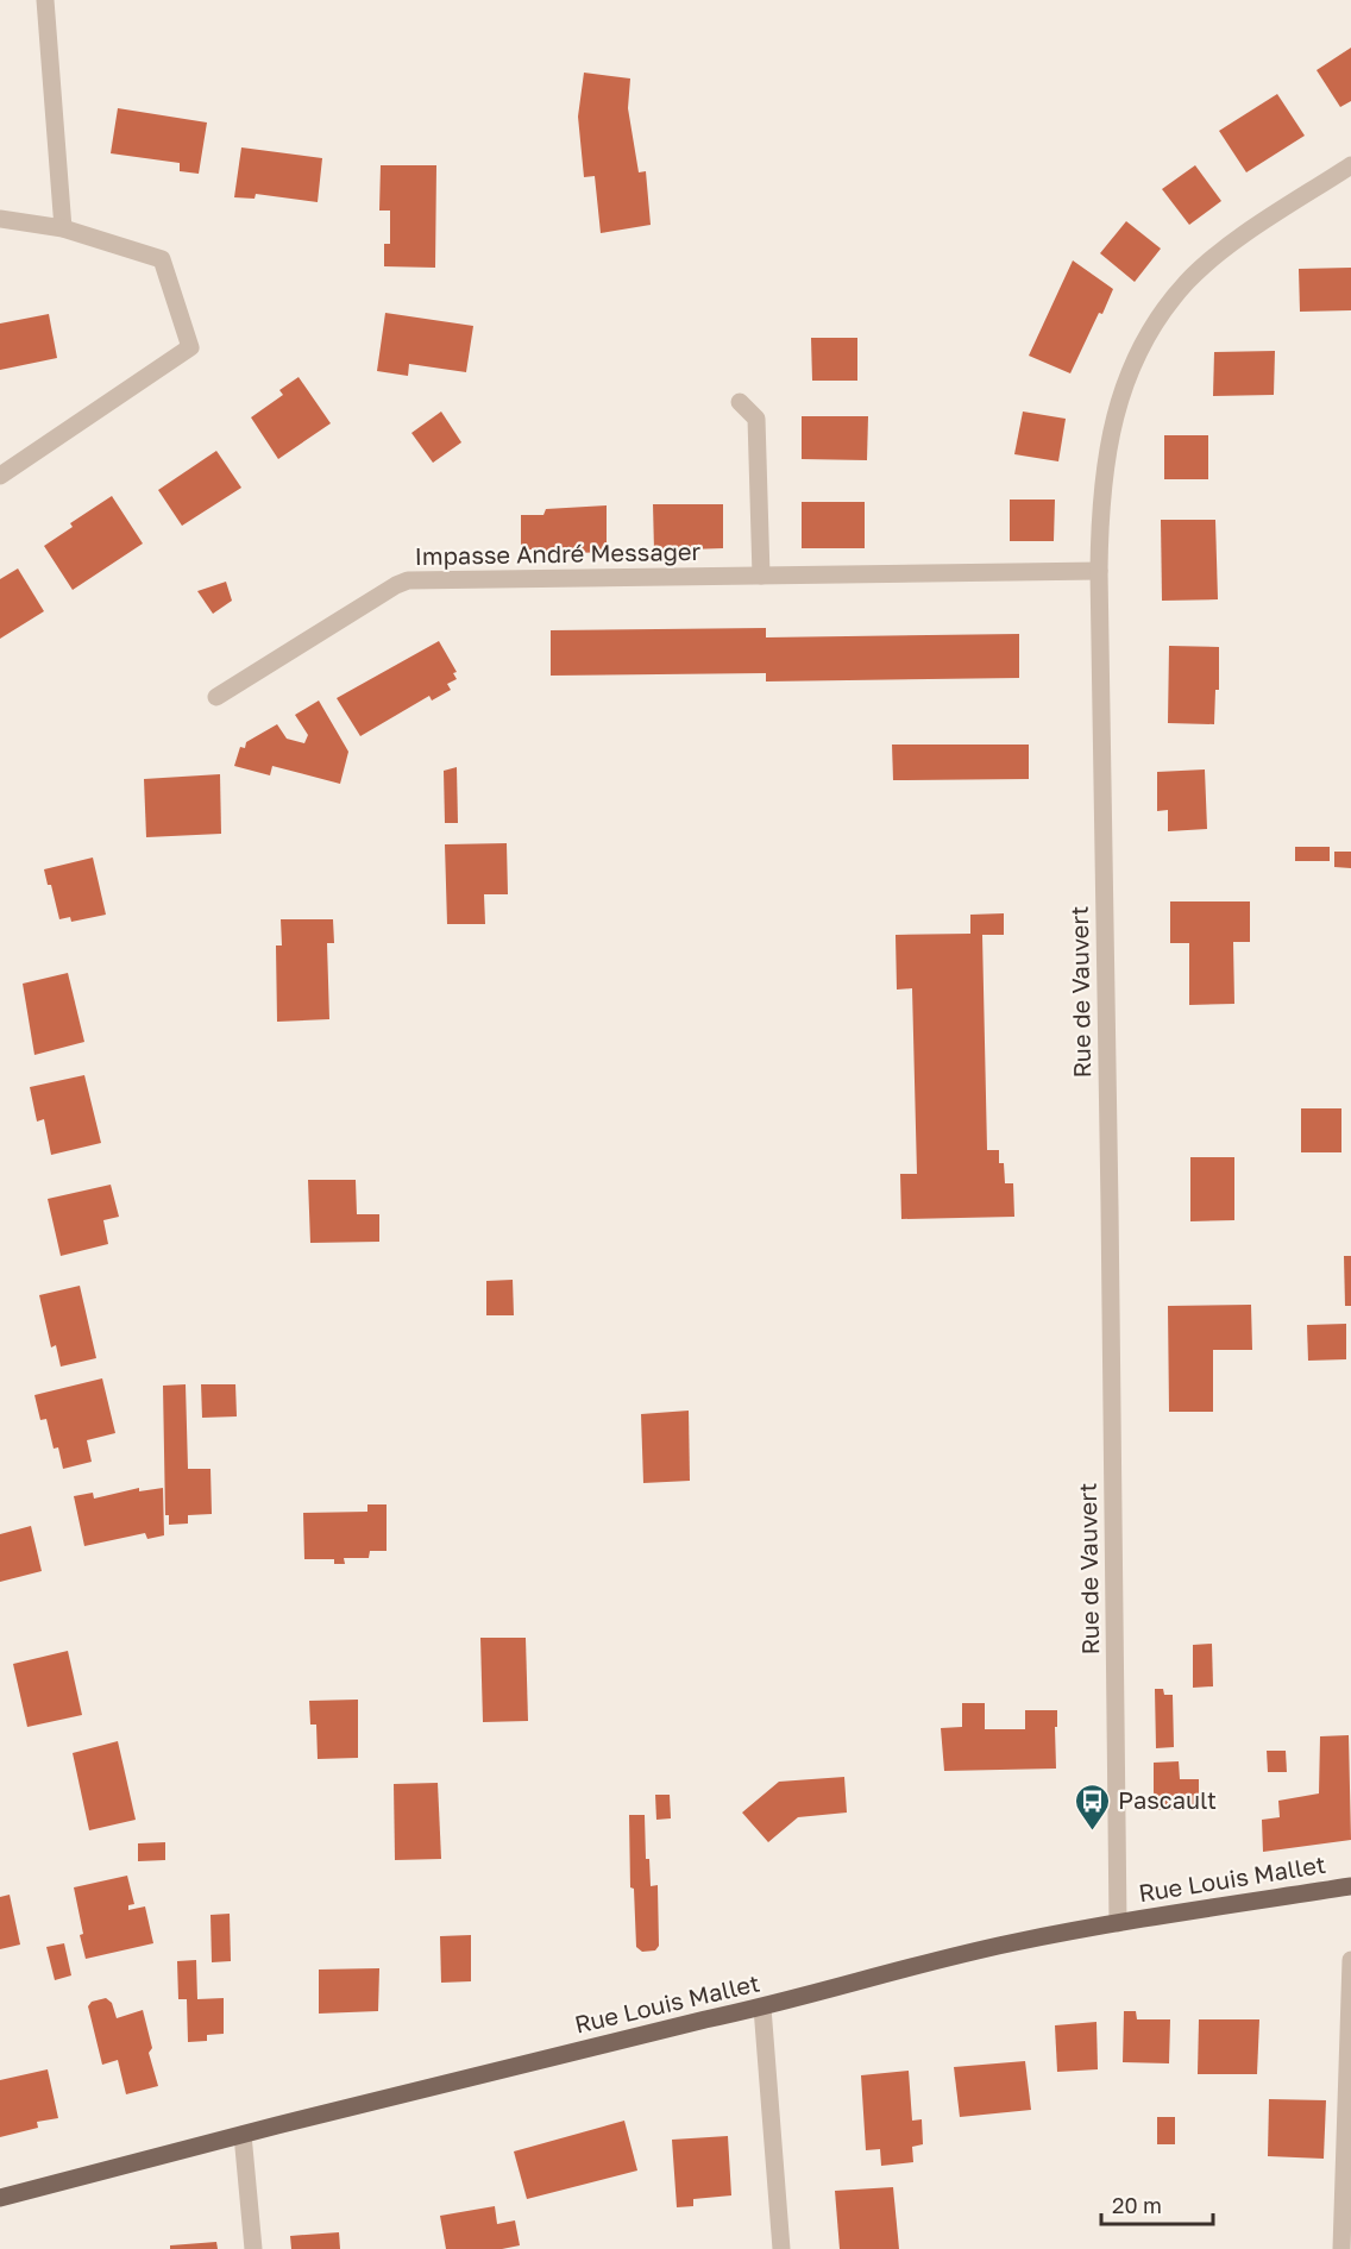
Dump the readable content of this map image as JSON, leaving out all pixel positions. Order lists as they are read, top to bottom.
{
  "streets": {
    "main road": ["Rue Louis Mallet"],
    "street": ["Impasse André Messager", "Rue de Vauvert"]
  },
  "crossings": [
    ["Impasse André Messager", "Rue de Vauvert"],
    ["Rue de Vauvert", "Rue Louis Mallet"]
  ],
  "places": {
    "bus stop": ["Pascault"]
  },
  "scale_bar": "20 m"
}
